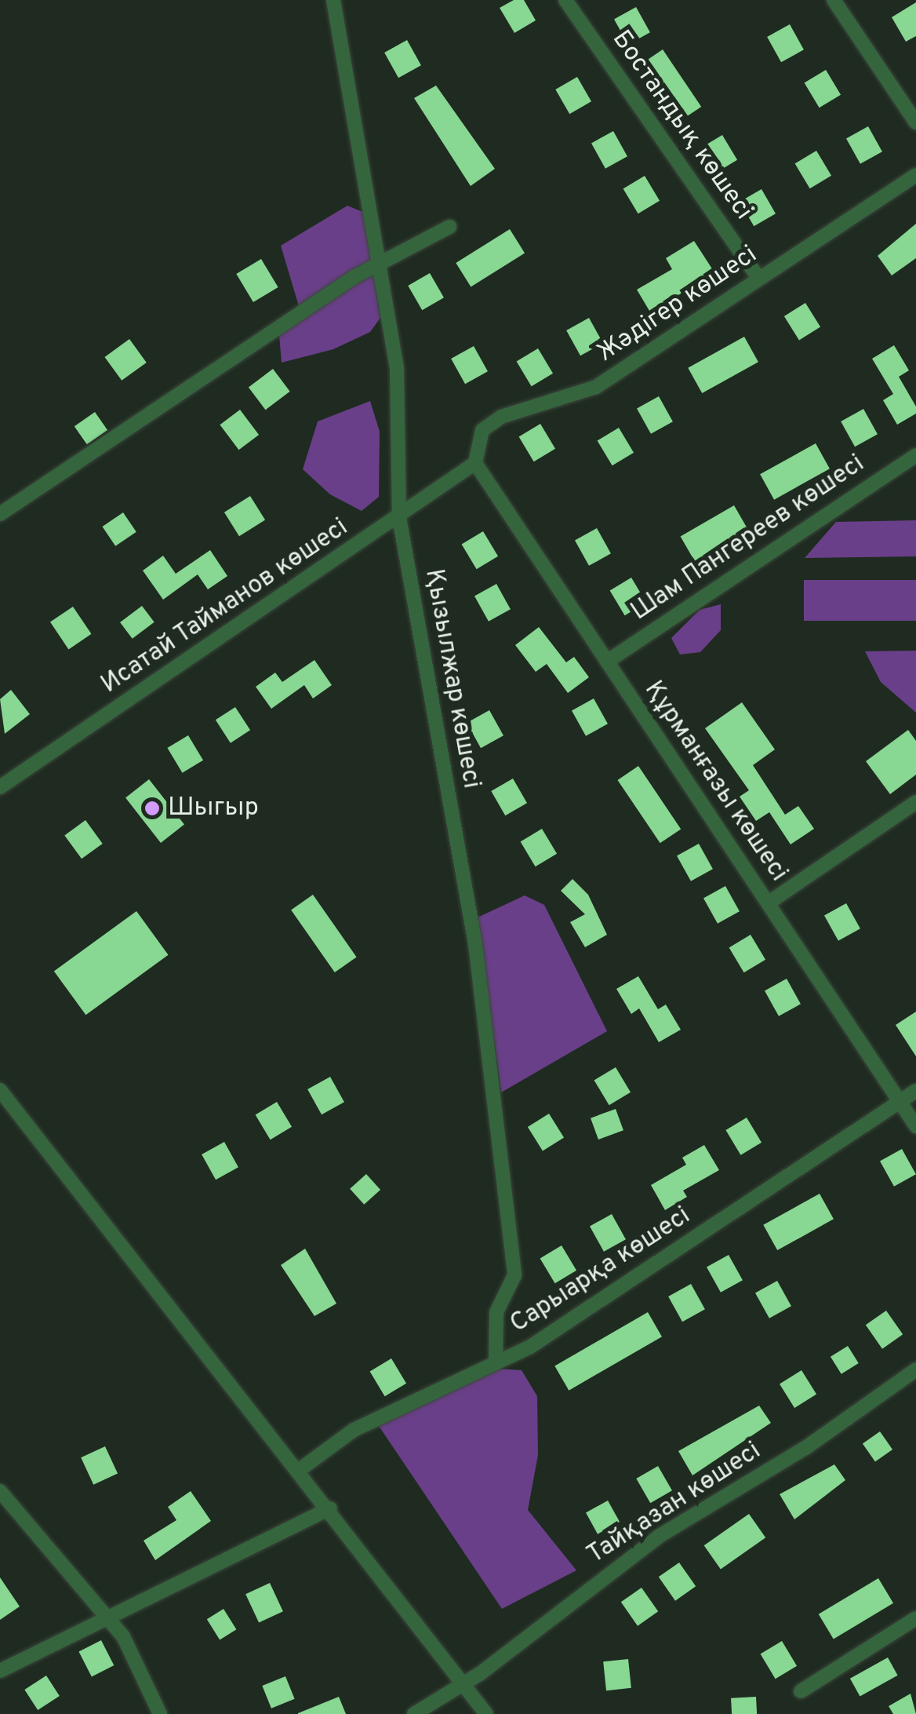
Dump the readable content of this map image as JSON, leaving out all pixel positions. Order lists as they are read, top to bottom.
{
  "streets": {
    "street": [
      "Бостандық көшесі",
      "Жәдігер көшесі",
      "Шам Пангереев көшесі",
      "Исатай Тайманов көшесі",
      "Қызылжар көшесі",
      "Құрманғазы көшесі",
      "Сарыарқа көшесі",
      "Тайқазан көшесі"
    ]
  },
  "crossings": [
    ["Бостандық көшесі", "Жәдігер көшесі"],
    ["Жәдігер көшесі", "Исатай Тайманов көшесі"],
    ["Жәдігер көшесі", "Құрманғазы көшесі"],
    ["Шам Пангереев көшесі", "Құрманғазы көшесі"],
    ["Исатай Тайманов көшесі", "Қызылжар көшесі"],
    ["Исатай Тайманов көшесі", "Құрманғазы көшесі"],
    ["Қызылжар көшесі", "Сарыарқа көшесі"],
    ["Құрманғазы көшесі", "Сарыарқа көшесі"]
  ],
  "places": ["Шыгыр"]
}
